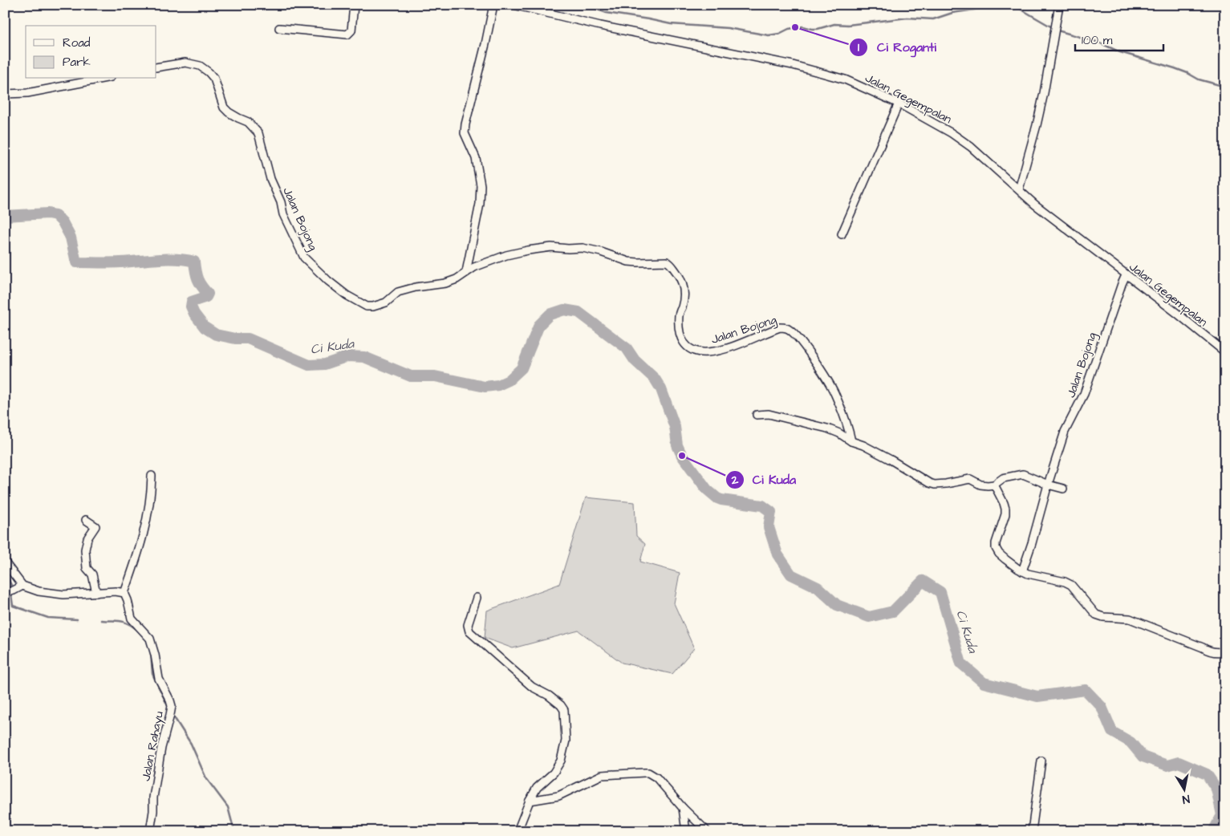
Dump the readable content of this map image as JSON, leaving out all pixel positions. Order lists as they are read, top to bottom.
{
  "streets": {
    "street": ["Jalan Gegempalan", "Jalan Bojong", "Jalan Rahayu"]
  },
  "crossings": [
    ["Jalan Gegempalan", "Jalan Bojong"]
  ],
  "water": ["Ci Kuda"],
  "places": ["Ci Roganti", "Ci Kuda"],
  "legend": ["Road", "Park"],
  "scale_bar": "100 m",
  "north": "bottom"
}
